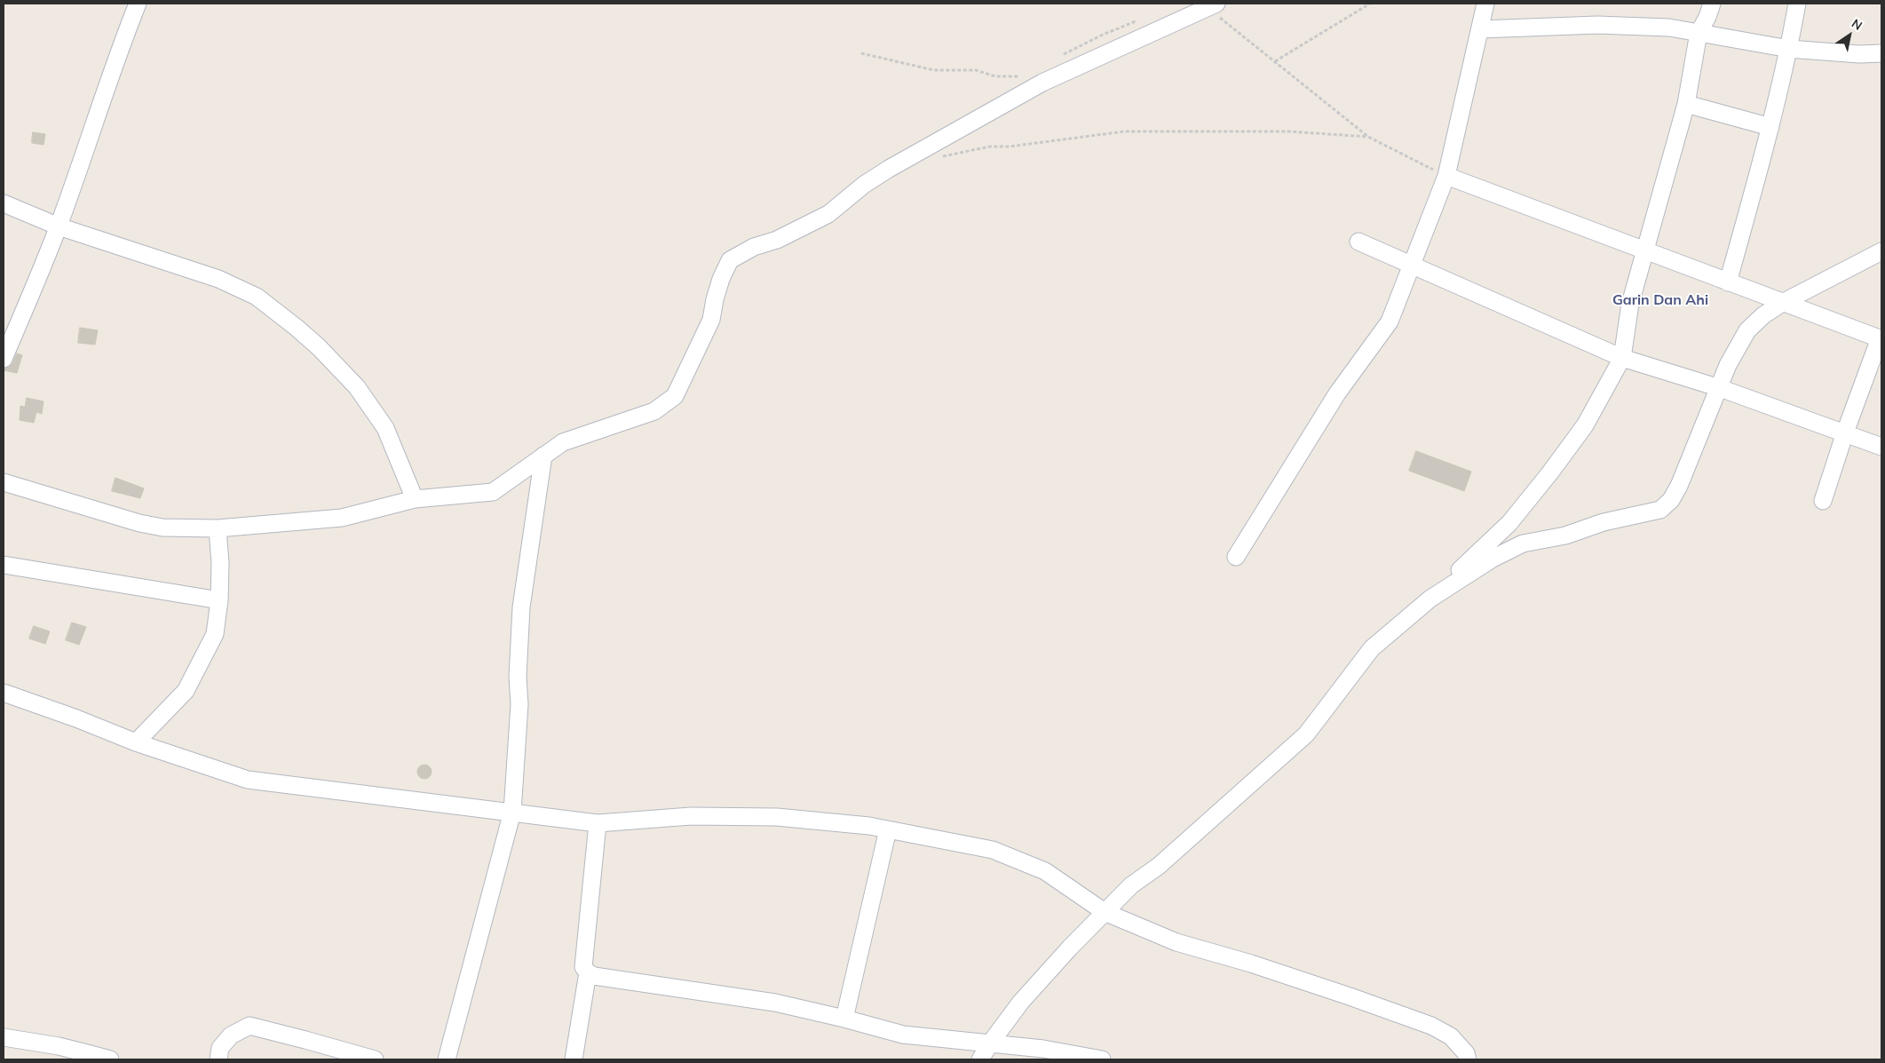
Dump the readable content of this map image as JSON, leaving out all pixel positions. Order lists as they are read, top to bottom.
{
  "districts": ["Garin Dan Ahi"],
  "north": "top right"
}
